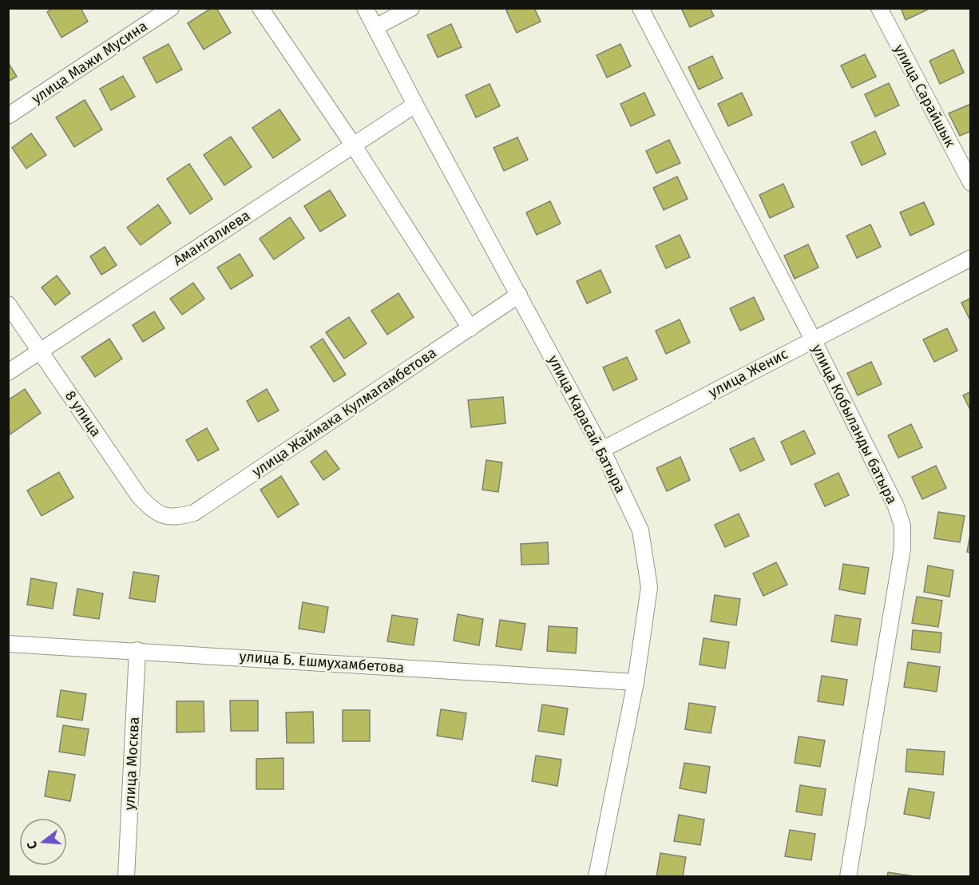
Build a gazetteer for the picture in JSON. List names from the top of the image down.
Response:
{
  "streets": {
    "street": [
      "улица Мажи Мусина",
      "улица Сарайшык",
      "Амангалиева",
      "улица Женис",
      "улица Жаймака Кулмагамбетова",
      "8 улица",
      "улица Карасай Батыра",
      "улица Кобыланды батыра",
      "улица Б. Ешмухамбетова",
      "улица Москва"
    ]
  },
  "crossings": [
    ["Амангалиева", "8 улица"],
    ["Амангалиева", "улица Карасай Батыра"],
    ["улица Женис", "улица Карасай Батыра"],
    ["улица Женис", "улица Кобыланды батыра"],
    ["улица Жаймака Кулмагамбетова", "8 улица"],
    ["улица Жаймака Кулмагамбетова", "улица Карасай Батыра"],
    ["улица Карасай Батыра", "улица Б. Ешмухамбетова"],
    ["улица Б. Ешмухамбетова", "улица Москва"]
  ],
  "north": "left"
}
